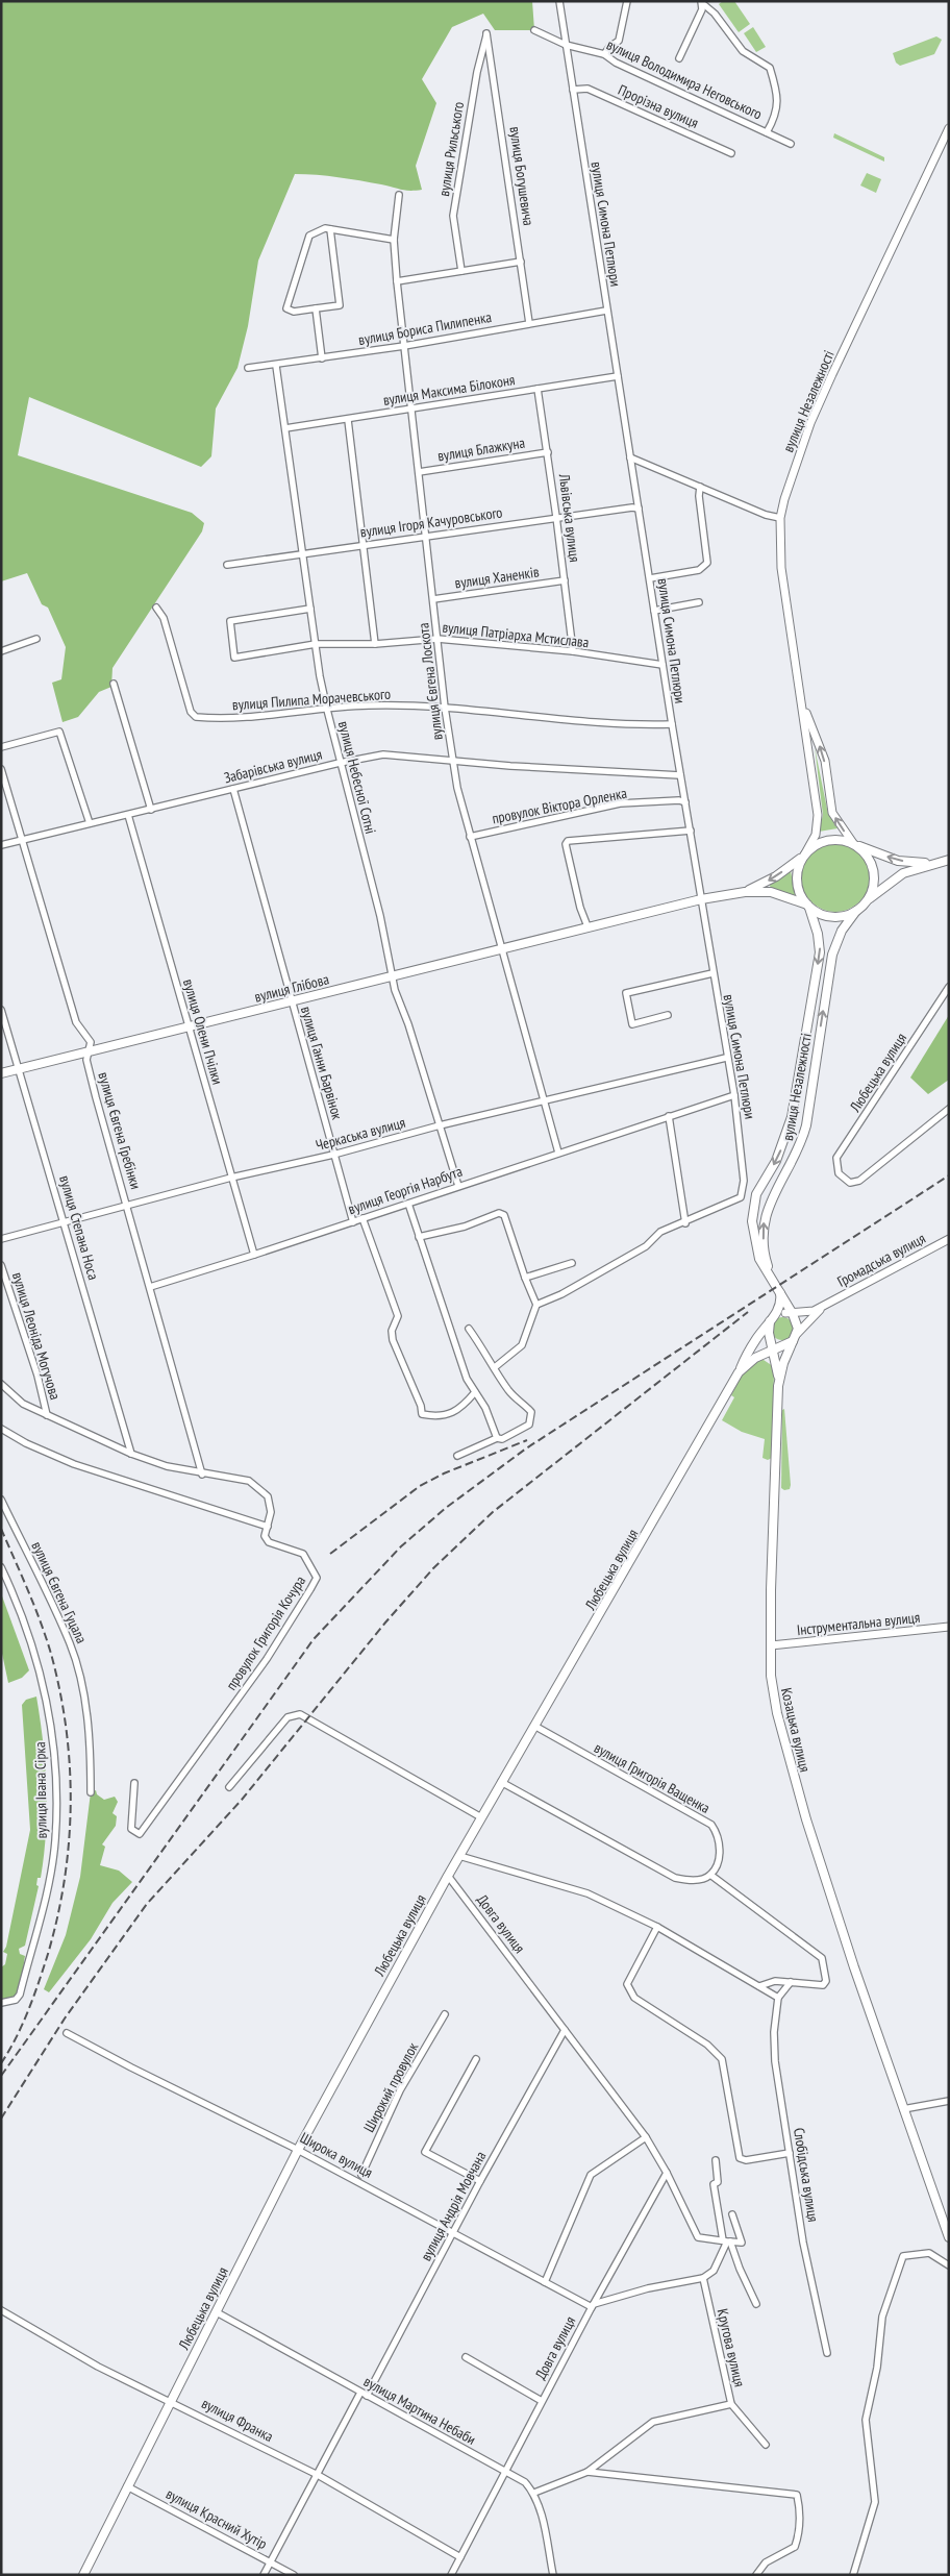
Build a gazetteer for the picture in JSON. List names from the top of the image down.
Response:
{
  "streets": {
    "main road": [
      "вулиця Незалежності",
      "вулиця Глібова",
      "Любецька вулиця",
      "Козацька вулиця"
    ],
    "street": [
      "вулиця Володимира Неговського",
      "Прорізна вулиця",
      "вулиця Рильського",
      "вулиця Богушевича",
      "вулиця Симона Петлюри",
      "вулиця Бориса Пилипенка",
      "вулиця Максима Білоконя",
      "вулиця Блажкуна",
      "Львівська вулиця",
      "вулиця Ігоря Качуровського",
      "вулиця Ханенків",
      "вулиця Патріарха Мстислава",
      "вулиця Євгена Лоскота",
      "вулиця Пилипа Морачевського",
      "Забарівська вулиця",
      "вулиця Небесної Сотні",
      "провулок Віктора Орленка",
      "вулиця Олени Пчілки",
      "вулиця Ганни Барвінок",
      "вулиця Євгена Гребінки",
      "Черкаська вулиця",
      "вулиця Георгія Нарбута",
      "вулиця Степана Носа",
      "Громадська вулиця",
      "вулиця Леоніда Могучова",
      "вулиця Євгена Гуцала",
      "Інструментальна вулиця",
      "провулок Григорія Кочура",
      "вулиця Григорія Ващенка",
      "вулиця Івана Сірка",
      "Довга вулиця",
      "Широкий провулок",
      "Широка вулиця",
      "Слобідська вулиця",
      "вулиця Андрія Мовчана",
      "Кругова вулиця",
      "вулиця Мартина Небаби",
      "вулиця Франка",
      "вулиця Красний Хутір"
    ]
  },
  "crossings": [
    ["вулиця Володимира Неговського", "вулиця Симона Петлюри"],
    ["Прорізна вулиця", "вулиця Симона Петлюри"],
    ["вулиця Рильського", "вулиця Богушевича"],
    ["вулиця Богушевича", "вулиця Бориса Пилипенка"],
    ["вулиця Симона Петлюри", "вулиця Бориса Пилипенка"],
    ["вулиця Симона Петлюри", "вулиця Максима Білоконя"],
    ["вулиця Симона Петлюри", "вулиця Ігоря Качуровського"],
    ["вулиця Симона Петлюри", "вулиця Патріарха Мстислава"],
    ["вулиця Симона Петлюри", "вулиця Пилипа Морачевського"],
    ["вулиця Симона Петлюри", "Забарівська вулиця"],
    ["вулиця Симона Петлюри", "провулок Віктора Орленка"],
    ["вулиця Симона Петлюри", "вулиця Глібова"],
    ["вулиця Симона Петлюри", "Черкаська вулиця"],
    ["вулиця Симона Петлюри", "вулиця Георгія Нарбута"],
    ["вулиця Бориса Пилипенка", "вулиця Євгена Лоскота"],
    ["вулиця Бориса Пилипенка", "вулиця Небесної Сотні"],
    ["вулиця Максима Білоконя", "Львівська вулиця"],
    ["вулиця Максима Білоконя", "вулиця Євгена Лоскота"],
    ["вулиця Максима Білоконя", "вулиця Небесної Сотні"],
    ["вулиця Незалежності", "вулиця Глібова"],
    ["вулиця Блажкуна", "Львівська вулиця"],
    ["вулиця Блажкуна", "вулиця Євгена Лоскота"],
    ["Львівська вулиця", "вулиця Ігоря Качуровського"],
    ["Львівська вулиця", "вулиця Ханенків"],
    ["Львівська вулиця", "вулиця Патріарха Мстислава"],
    ["вулиця Ігоря Качуровського", "вулиця Євгена Лоскота"],
    ["вулиця Ігоря Качуровського", "вулиця Небесної Сотні"],
    ["вулиця Ханенків", "вулиця Євгена Лоскота"],
    ["вулиця Патріарха Мстислава", "вулиця Євгена Лоскота"],
    ["вулиця Патріарха Мстислава", "вулиця Небесної Сотні"],
    ["вулиця Євгена Лоскота", "вулиця Пилипа Морачевського"],
    ["вулиця Євгена Лоскота", "Забарівська вулиця"],
    ["вулиця Євгена Лоскота", "провулок Віктора Орленка"],
    ["вулиця Євгена Лоскота", "вулиця Глібова"],
    ["вулиця Євгена Лоскота", "Черкаська вулиця"],
    ["вулиця Євгена Лоскота", "вулиця Георгія Нарбута"],
    ["вулиця Пилипа Морачевського", "вулиця Небесної Сотні"],
    ["Забарівська вулиця", "вулиця Небесної Сотні"],
    ["Забарівська вулиця", "вулиця Олени Пчілки"],
    ["Забарівська вулиця", "вулиця Ганни Барвінок"],
    ["Забарівська вулиця", "вулиця Євгена Гребінки"],
    ["вулиця Небесної Сотні", "вулиця Глібова"],
    ["вулиця Небесної Сотні", "Черкаська вулиця"],
    ["вулиця Небесної Сотні", "вулиця Георгія Нарбута"],
    ["вулиця Глібова", "вулиця Олени Пчілки"],
    ["вулиця Глібова", "вулиця Ганни Барвінок"],
    ["вулиця Глібова", "вулиця Євгена Гребінки"],
    ["вулиця Глібова", "вулиця Степана Носа"],
    ["вулиця Олени Пчілки", "Черкаська вулиця"],
    ["вулиця Олени Пчілки", "вулиця Георгія Нарбута"],
    ["вулиця Ганни Барвінок", "Черкаська вулиця"],
    ["вулиця Ганни Барвінок", "вулиця Георгія Нарбута"],
    ["Любецька вулиця", "Козацька вулиця"],
    ["Любецька вулиця", "вулиця Григорія Ващенка"],
    ["Любецька вулиця", "Довга вулиця"],
    ["Любецька вулиця", "Широка вулиця"],
    ["Любецька вулиця", "вулиця Мартина Небаби"],
    ["Любецька вулиця", "вулиця Франка"],
    ["Любецька вулиця", "вулиця Красний Хутір"],
    ["вулиця Євгена Гребінки", "Черкаська вулиця"],
    ["вулиця Євгена Гребінки", "вулиця Георгія Нарбута"],
    ["вулиця Євгена Гребінки", "провулок Григорія Кочура"],
    ["Черкаська вулиця", "вулиця Степана Носа"],
    ["вулиця Степана Носа", "провулок Григорія Кочура"],
    ["вулиця Леоніда Могучова", "провулок Григорія Кочура"],
    ["Інструментальна вулиця", "Козацька вулиця"],
    ["Довга вулиця", "Широка вулиця"],
    ["Довга вулиця", "вулиця Андрія Мовчана"],
    ["Довга вулиця", "вулиця Мартина Небаби"],
    ["Довга вулиця", "вулиця Франка"],
    ["Широка вулиця", "вулиця Андрія Мовчана"],
    ["вулиця Андрія Мовчана", "вулиця Мартина Небаби"],
    ["вулиця Андрія Мовчана", "вулиця Франка"],
    ["вулиця Андрія Мовчана", "вулиця Красний Хутір"],
    ["Кругова вулиця", "вулиця Мартина Небаби"]
  ]
}
